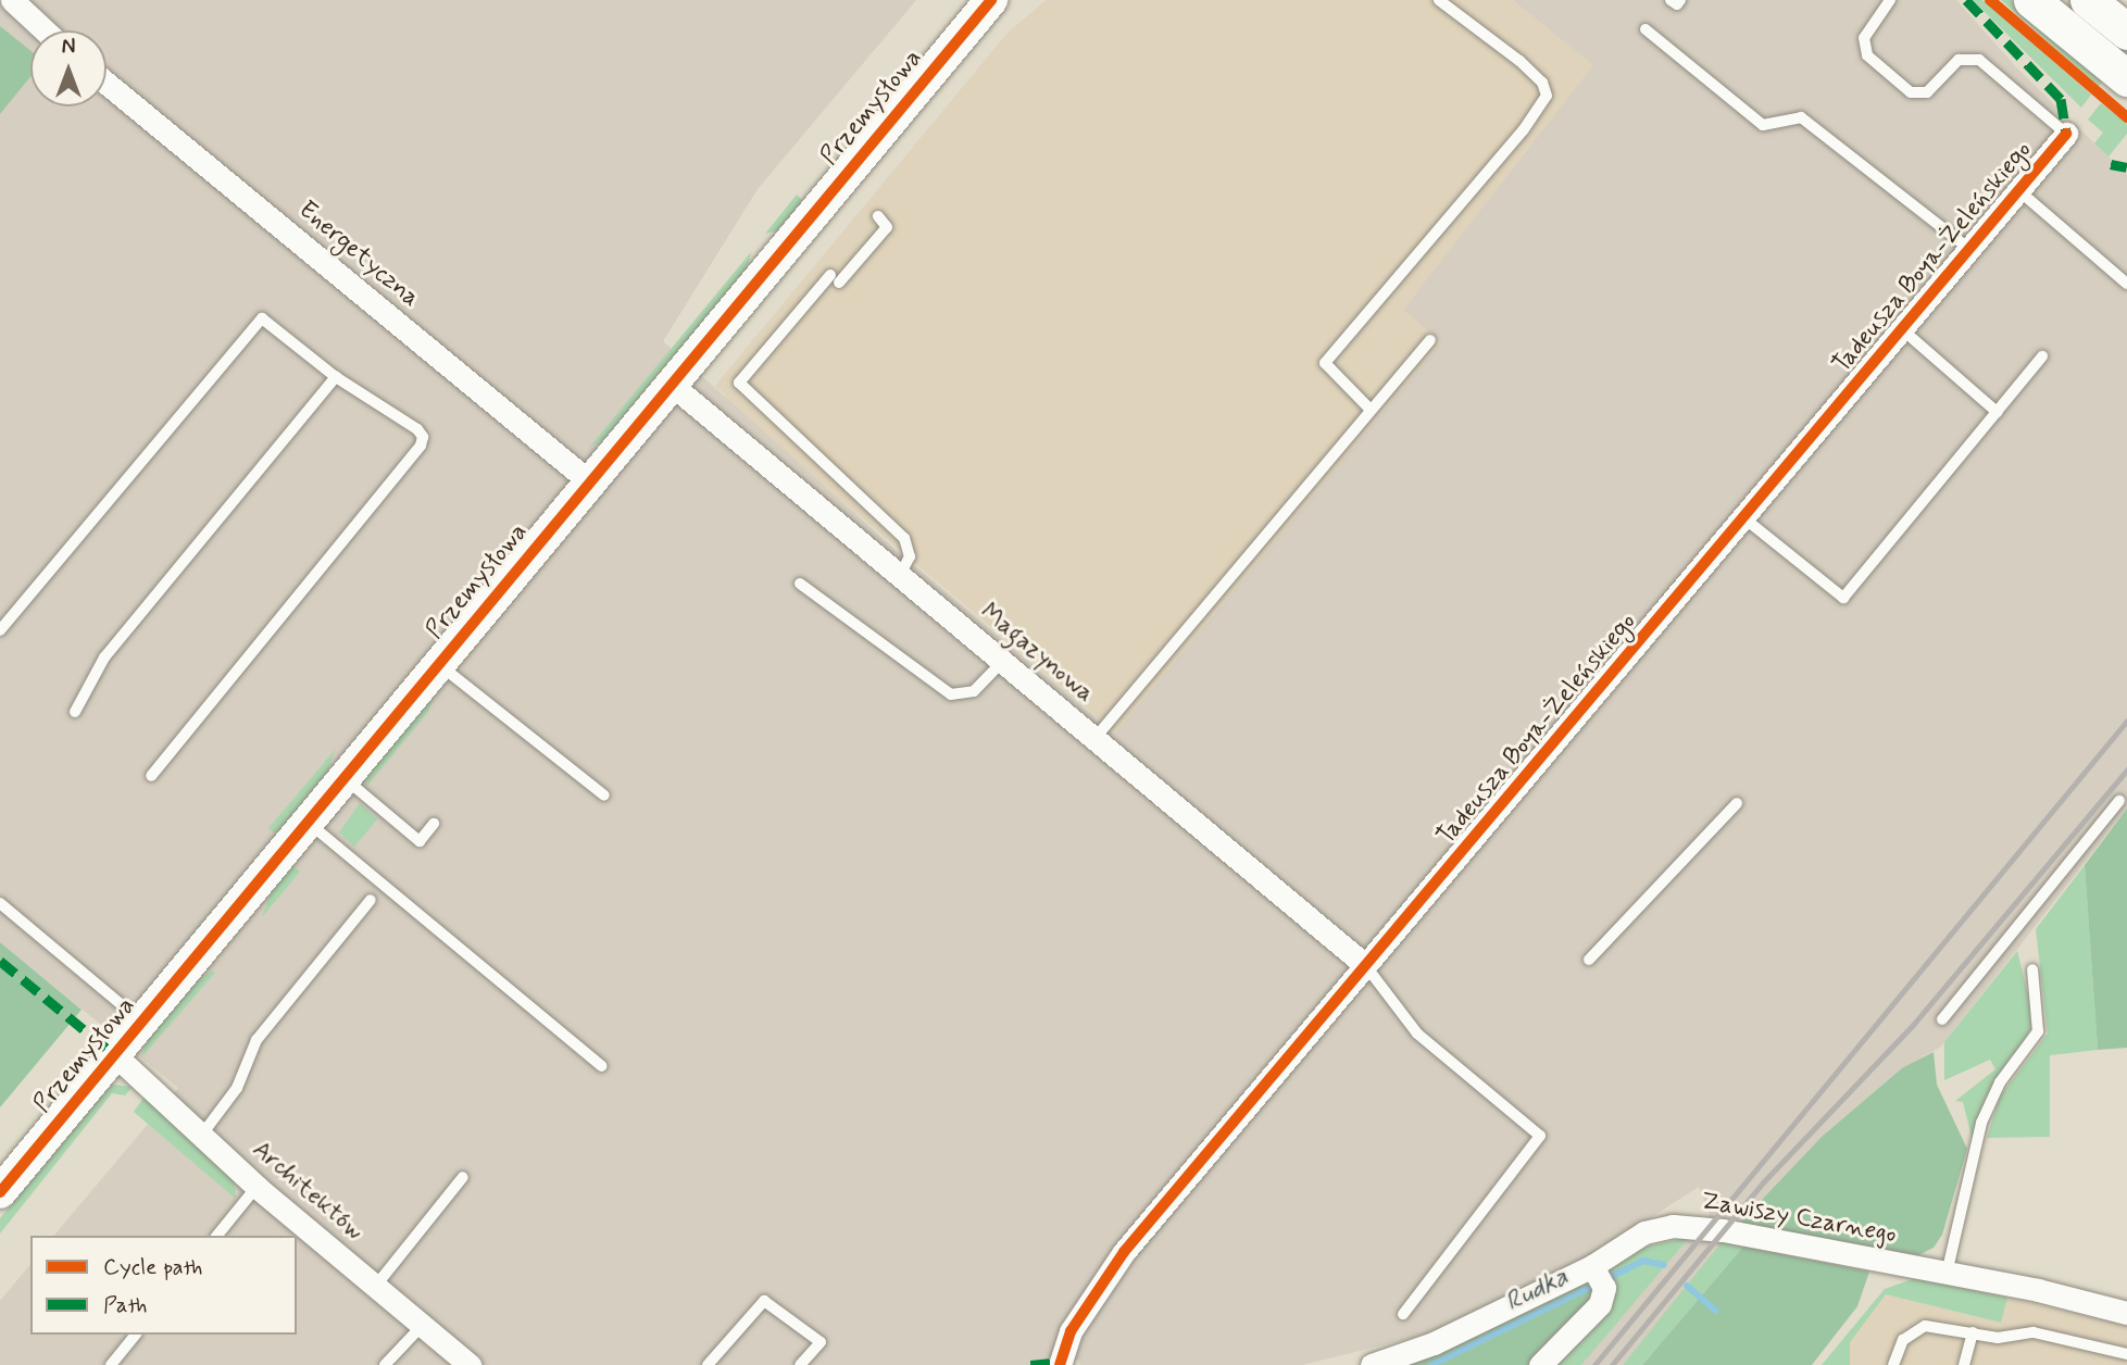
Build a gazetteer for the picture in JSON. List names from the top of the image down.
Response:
{
  "streets": {
    "street": [
      "Przemysłowa",
      "Energetyczna",
      "Tadeusza Boya-Żeleńskiego",
      "Magazynowa",
      "Architektów",
      "Zawiszy Czarnego"
    ]
  },
  "crossings": [
    ["Przemysłowa", "Energetyczna"],
    ["Przemysłowa", "Magazynowa"],
    ["Przemysłowa", "Architektów"],
    ["Tadeusza Boya-Żeleńskiego", "Magazynowa"]
  ],
  "water": ["Rudka"],
  "legend": ["Cycle path", "Path"],
  "north": "top"
}
